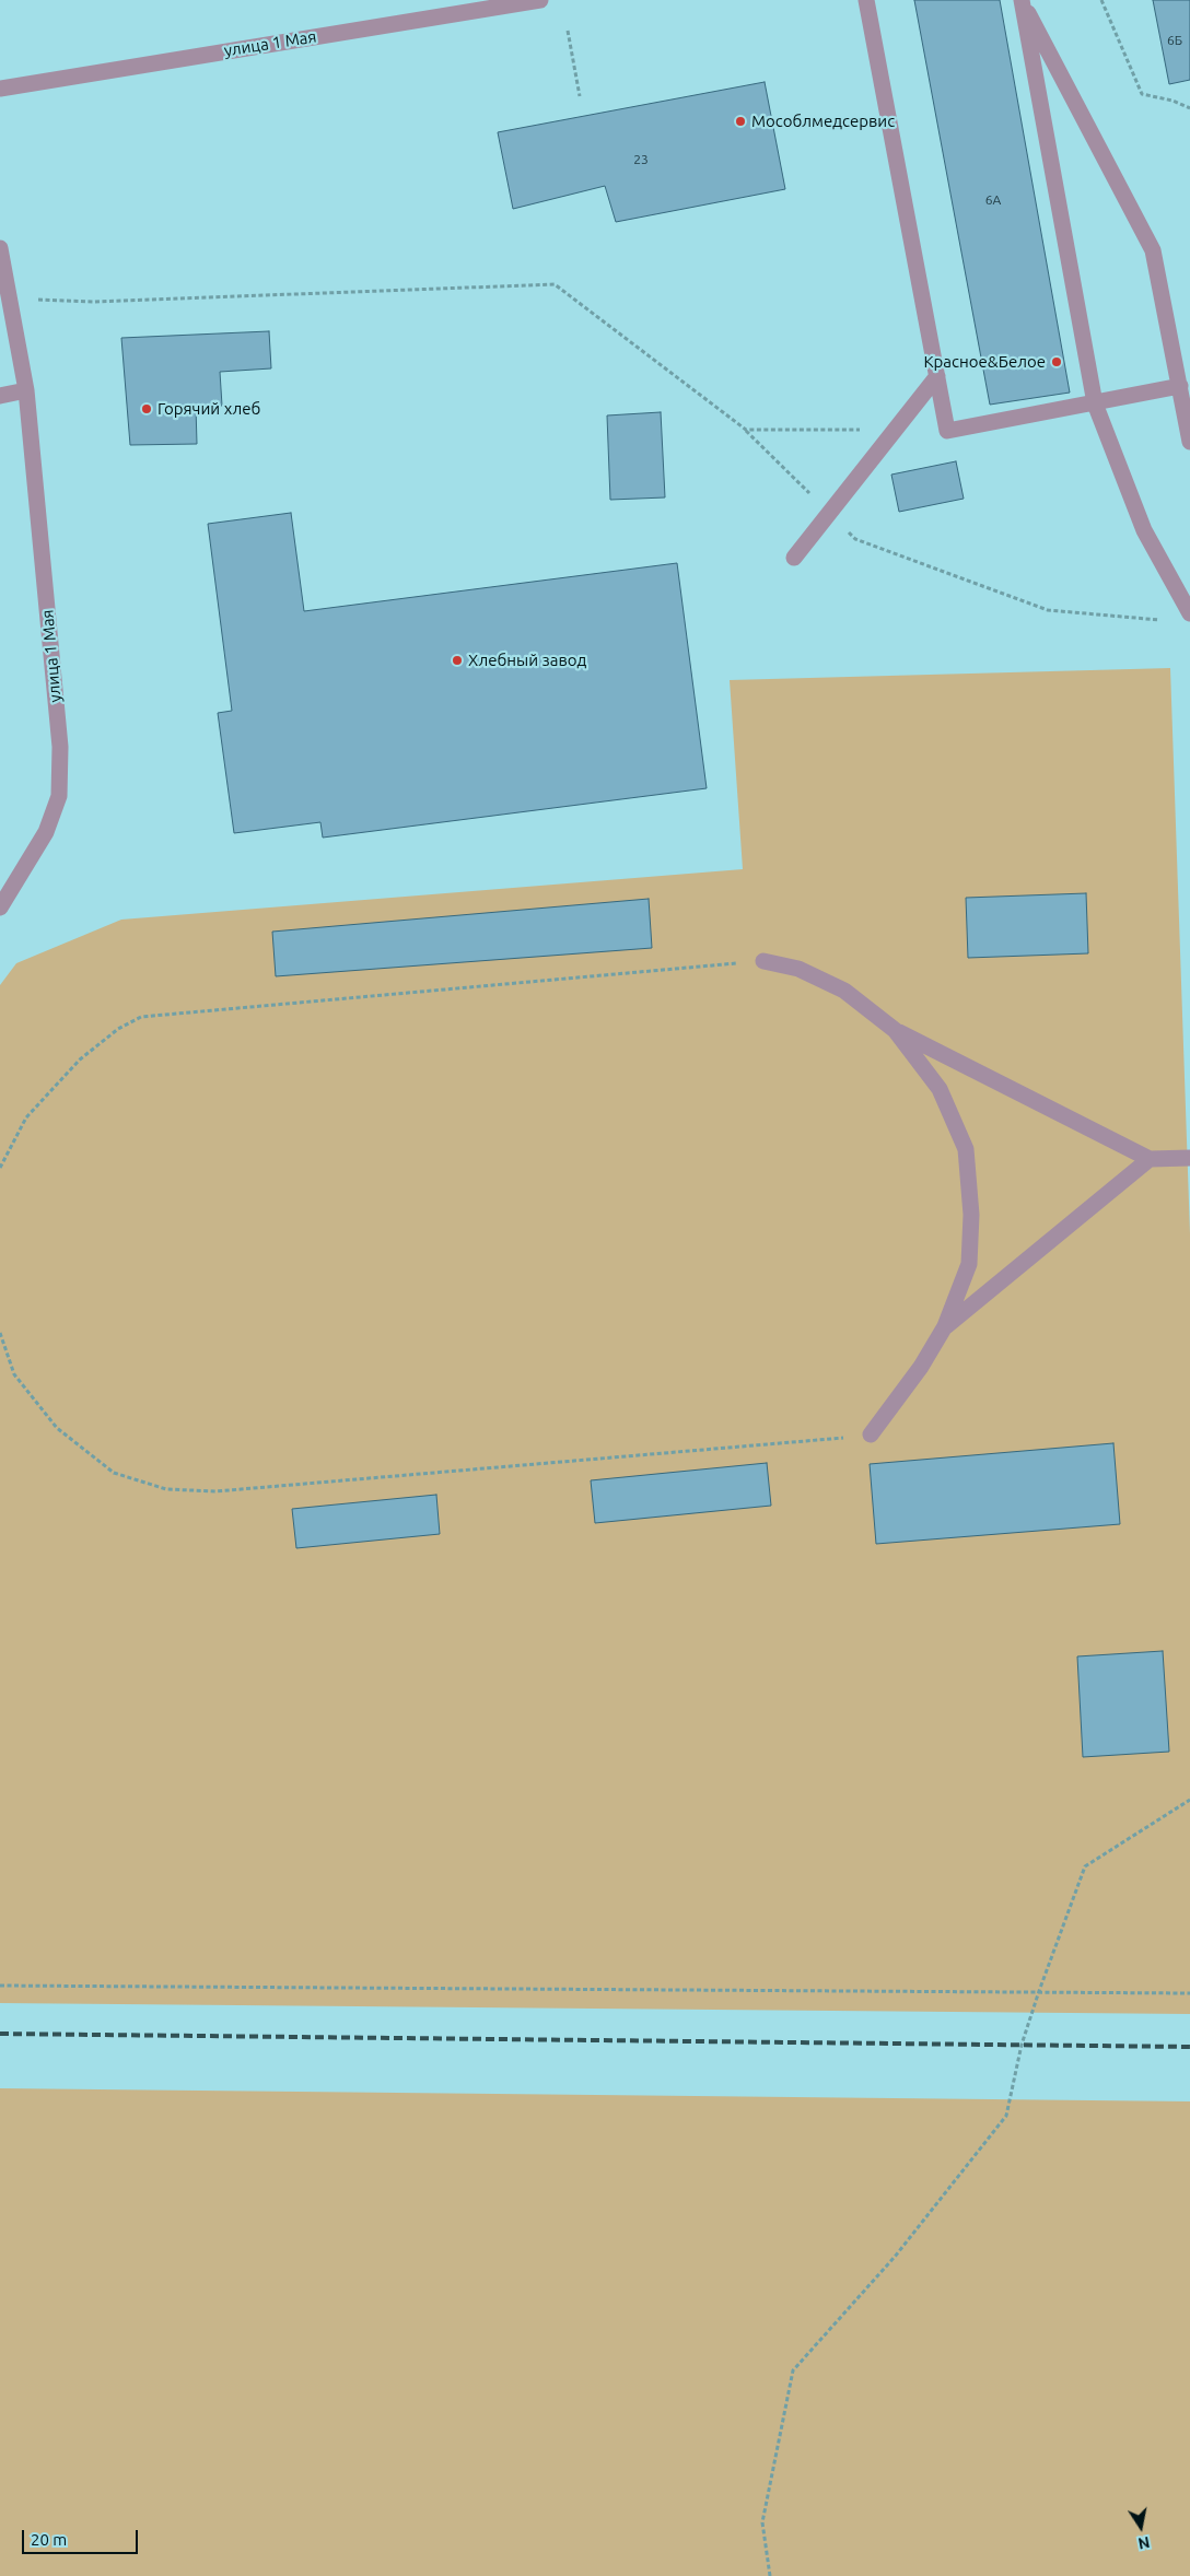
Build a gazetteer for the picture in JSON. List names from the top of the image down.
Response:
{
  "streets": {
    "street": ["улица 1 Мая"]
  },
  "places": [
    "Мособлмедсервис",
    "Красное&Белое",
    "Горячий хлеб",
    "Хлебный завод"
  ],
  "house_numbers": ["6Б", "23", "6А"],
  "scale_bar": "20 m",
  "north": "bottom"
}
